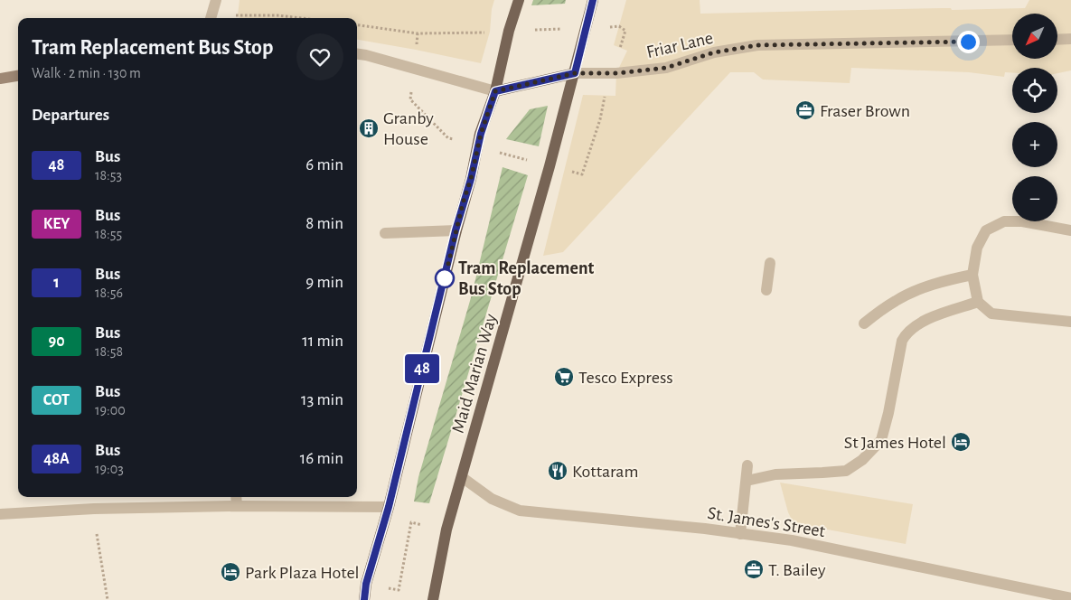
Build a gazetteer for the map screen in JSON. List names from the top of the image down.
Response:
{
  "streets": {
    "main road": ["Friar Lane", "Maid Marian Way"],
    "street": ["St. James's Street"]
  },
  "crossings": [
    ["Friar Lane", "Maid Marian Way"],
    ["Maid Marian Way", "St. James's Street"]
  ],
  "places": {
    "office": ["Fraser Brown", "T. Bailey"],
    "building": ["Granby House"],
    "other": ["Tram Replacement Bus Stop"],
    "supermarket": ["Tesco Express"],
    "hotel": ["St James Hotel", "Park Plaza Hotel"],
    "restaurant": ["Kottaram"]
  },
  "lines": ["bus line 48"],
  "north": "bottom left",
  "page": {
    "on_map": "48",
    "map_buttons": ["+", "−"],
    "heading": [
      ["Tram Replacement Bus Stop", "Walk · 2 min · 130 m"],
      "Departures"
    ],
    "list": [
      {
        "mark": "48",
        "name": "Bus",
        "note": "18:53",
        "value": "6 min"
      },
      {
        "mark": "KEY",
        "name": "Bus",
        "note": "18:55",
        "value": "8 min"
      },
      {
        "mark": "1",
        "name": "Bus",
        "note": "18:56",
        "value": "9 min"
      },
      {
        "mark": "90",
        "name": "Bus",
        "note": "18:58",
        "value": "11 min"
      },
      {
        "mark": "COT",
        "name": "Bus",
        "note": "19:00",
        "value": "13 min"
      },
      {
        "mark": "48A",
        "name": "Bus",
        "note": "19:03",
        "value": "16 min"
      }
    ]
  }
}
